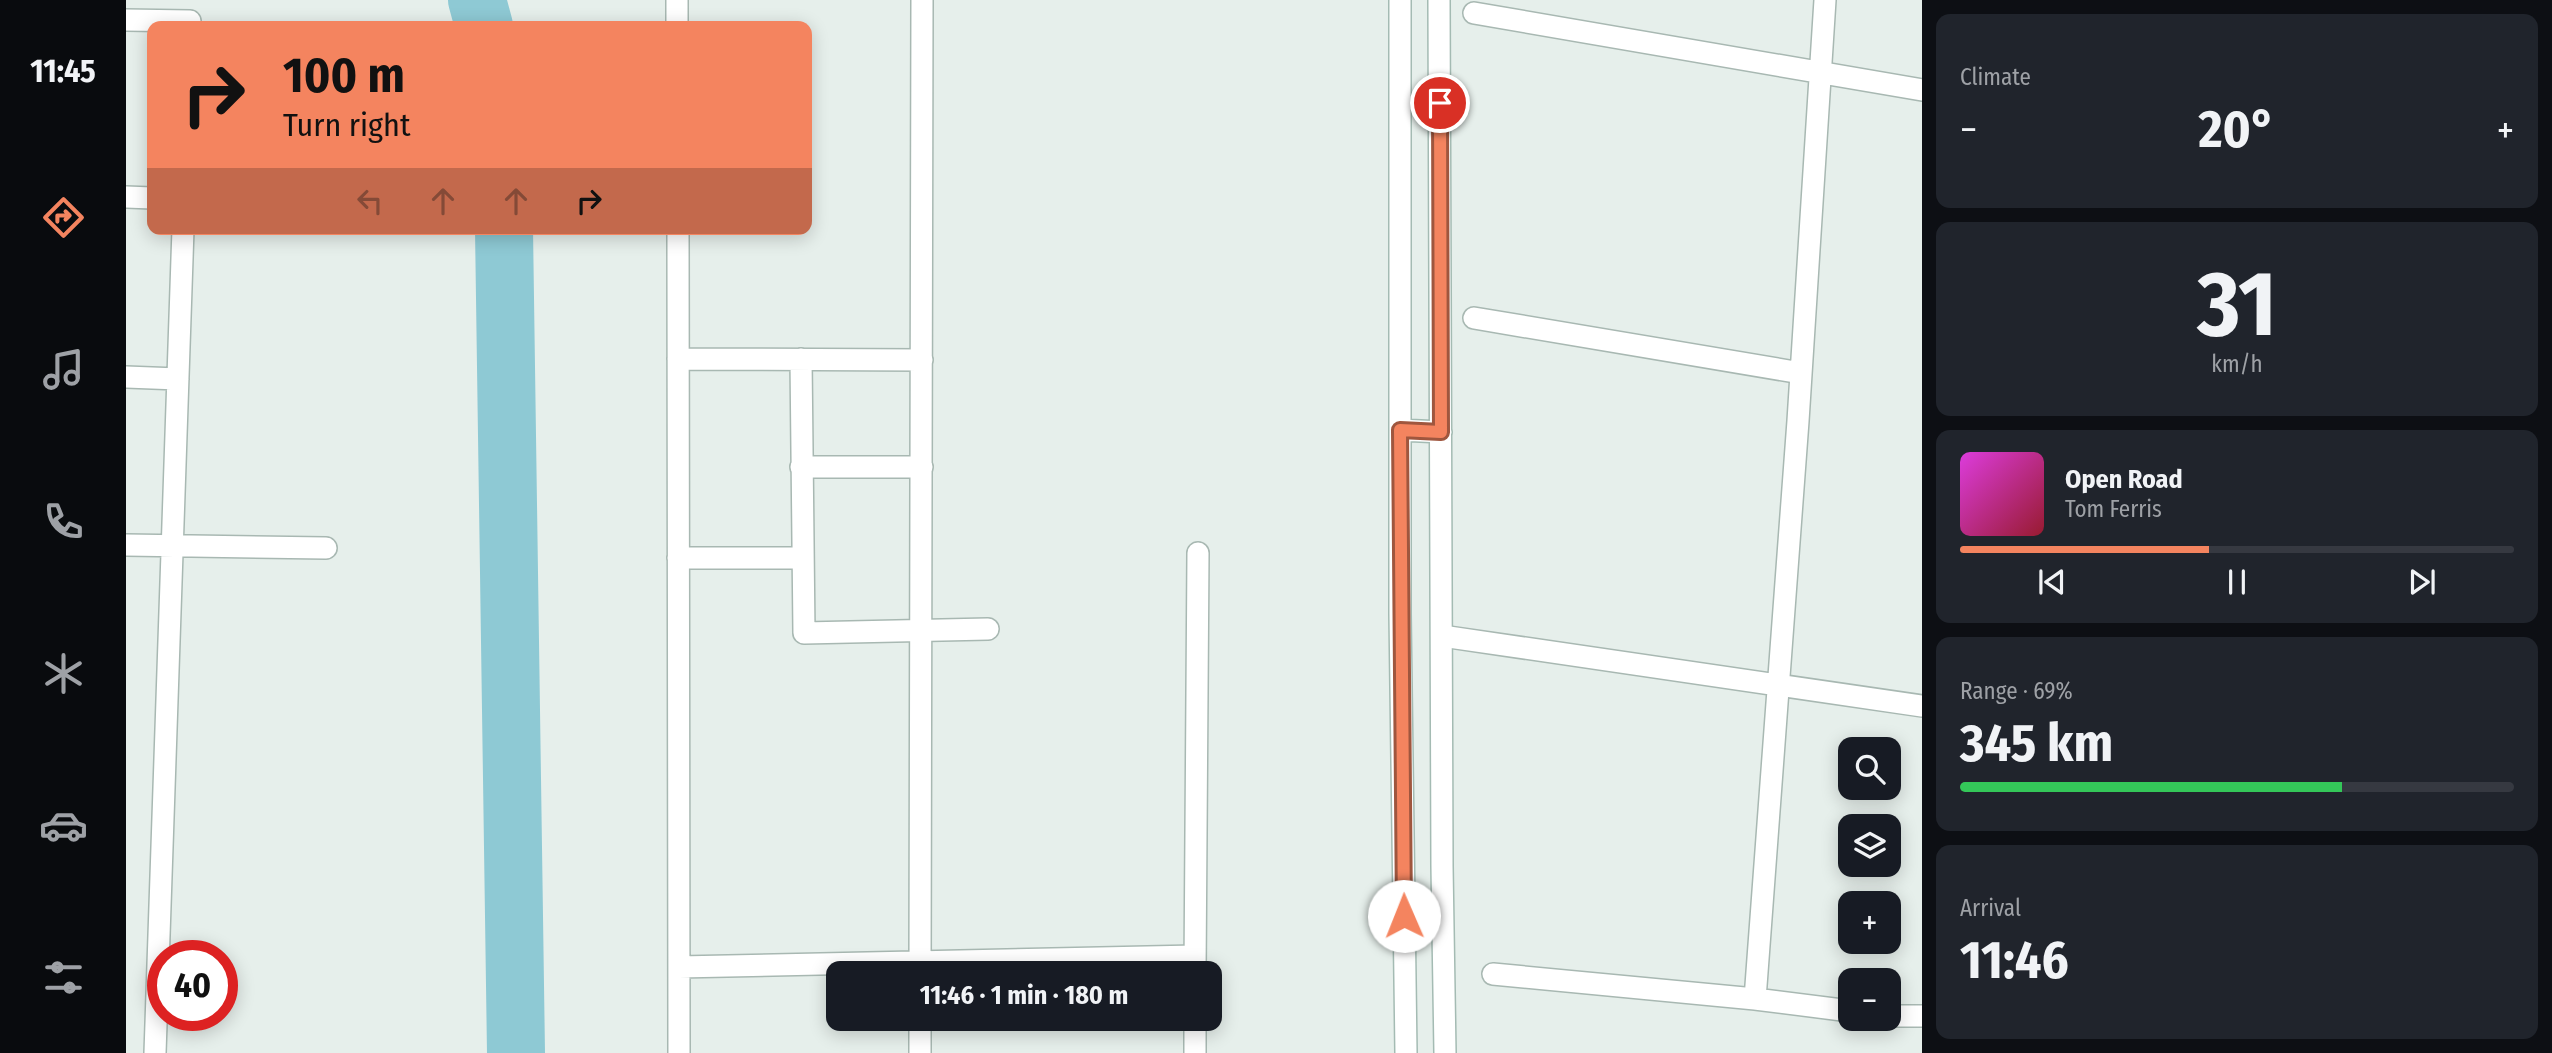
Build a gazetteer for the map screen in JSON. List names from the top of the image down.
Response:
{
  "page": {
    "tabs": "11:45",
    "tile": [
      "Climate",
      ["31", "km/h"],
      ["Range · 69%", "345 km"],
      ["Arrival", "11:46"]
    ],
    "turn": ["100 m", "Turn right"],
    "heat": ["−", "20°", "+"],
    "song": ["Open Road", "Tom Ferris"],
    "map_buttons": ["+", "−"],
    "limit": "40",
    "trip": "11:46 · 1 min · 180 m"
  }
}
